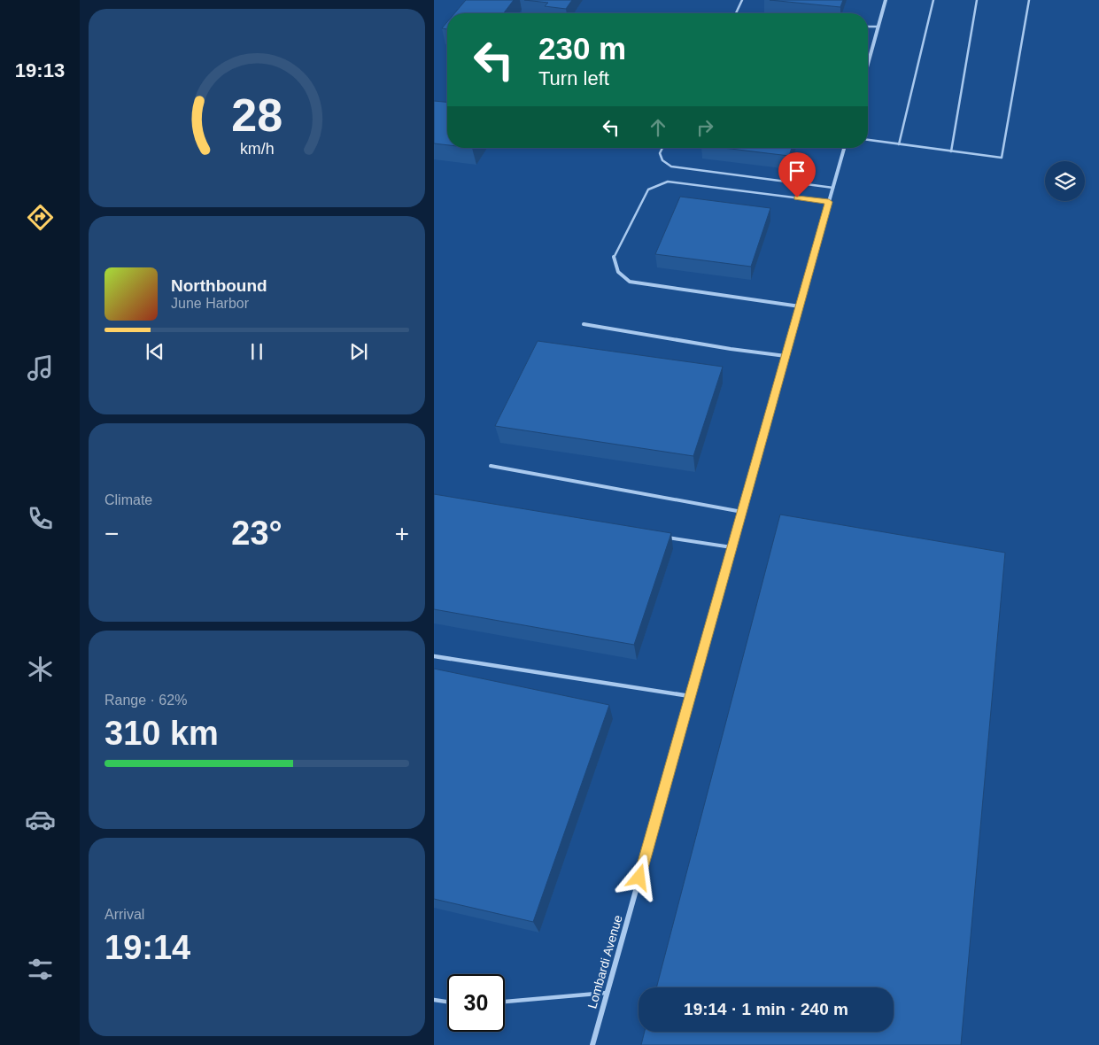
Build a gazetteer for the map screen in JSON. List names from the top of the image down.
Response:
{
  "streets": {
    "street": ["Lombardi Avenue"]
  },
  "page": {
    "tabs": "19:13",
    "turn": ["230 m", "Turn left"],
    "song": ["Northbound", "June Harbor"],
    "tile": [
      "Climate",
      ["Range · 62%", "310 km"],
      ["Arrival", "19:14"]
    ],
    "heat": ["−", "23°", "+"],
    "limit": "30",
    "trip": "19:14 · 1 min · 240 m",
    "gauge": ["28", "km/h"]
  }
}
